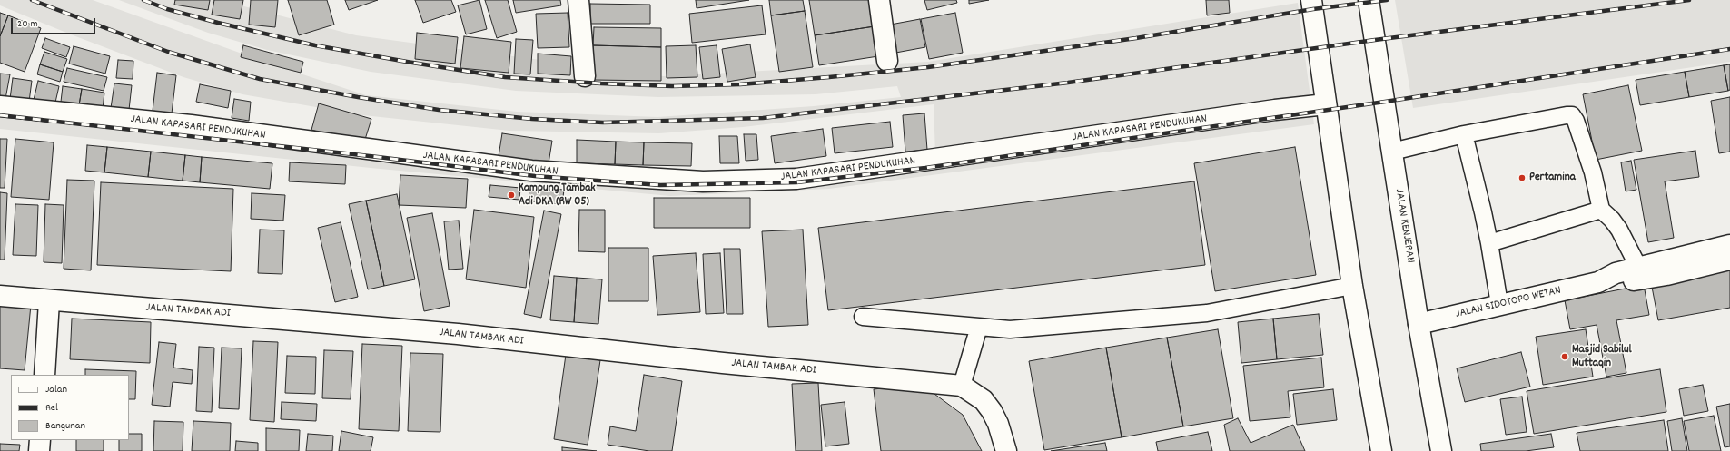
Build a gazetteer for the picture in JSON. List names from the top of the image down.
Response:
{
  "streets": {
    "main road": [
      "JALAN KAPASARI PENDUKUHAN",
      "JALAN KENJERAN",
      "JALAN SIDOTOPO WETAN",
      "JALAN TAMBAK ADI"
    ]
  },
  "crossings": [
    ["JALAN KENJERAN", "JALAN SIDOTOPO WETAN"]
  ],
  "places": ["Pertamina", "Kampung Tambak Adi DKA (RW 05)", "Masjid Sabilul Muttaqin"],
  "legend": ["Jalan", "Rel", "Bangunan"],
  "scale_bar": "20 m"
}
